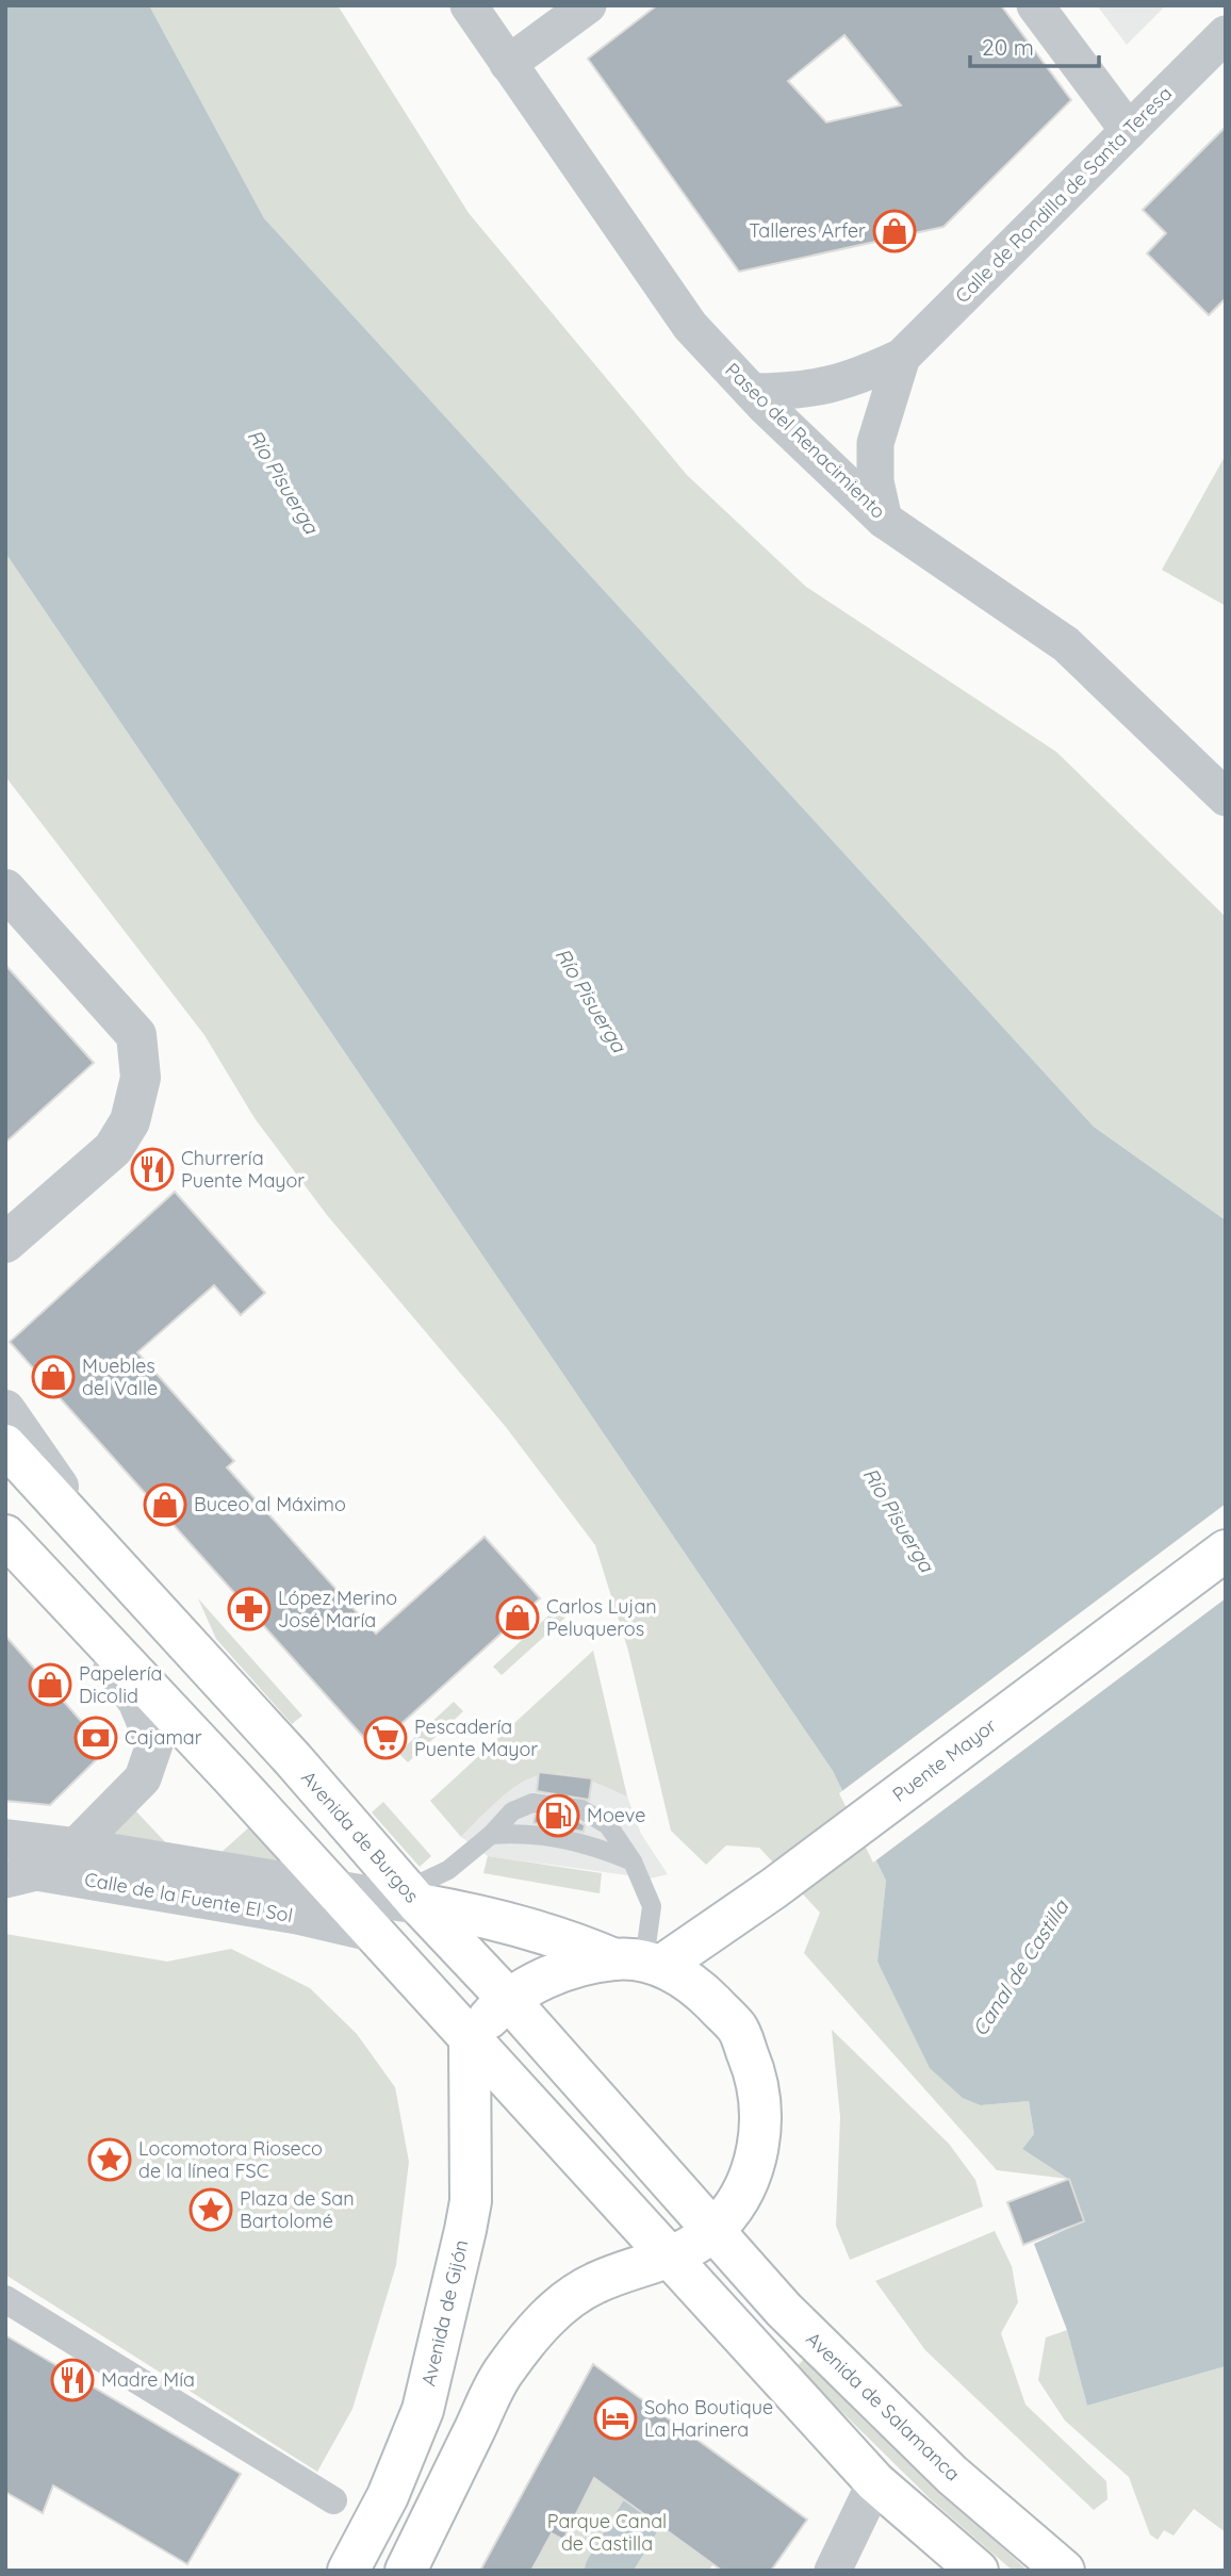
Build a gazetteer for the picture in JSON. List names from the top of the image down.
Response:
{
  "streets": {
    "main road": [
      "Puente Mayor",
      "Avenida de Burgos",
      "Avenida de Gijón",
      "Avenida de Salamanca"
    ],
    "street": ["Calle de Rondilla de Santa Teresa", "Paseo del Renacimiento", "Calle de la Fuente El Sol"]
  },
  "crossings": [
    ["Calle de Rondilla de Santa Teresa", "Paseo del Renacimiento"],
    ["Puente Mayor", "Avenida de Burgos"],
    ["Avenida de Burgos", "Calle de la Fuente El Sol"],
    ["Avenida de Burgos", "Avenida de Salamanca"]
  ],
  "water": ["Río Pisuerga", "Canal de Castilla"],
  "parks": ["Parque Canal de Castilla"],
  "places": {
    "shop": [
      "Talleres Arfer",
      "Muebles del Valle",
      "Buceo al Máximo",
      "Carlos Lujan Peluqueros",
      "Papelería Dicolid"
    ],
    "restaurant": ["Churrería Puente Mayor", "Madre Mía"],
    "pharmacy": ["López Merino José María"],
    "bank": ["Cajamar"],
    "supermarket": ["Pescadería Puente Mayor"],
    "fuel station": ["Moeve"],
    "place": ["Locomotora Rioseco de la línea FSC", "Plaza de San Bartolomé"],
    "hotel": ["Soho Boutique La Harinera"]
  },
  "scale_bar": "20 m"
}
